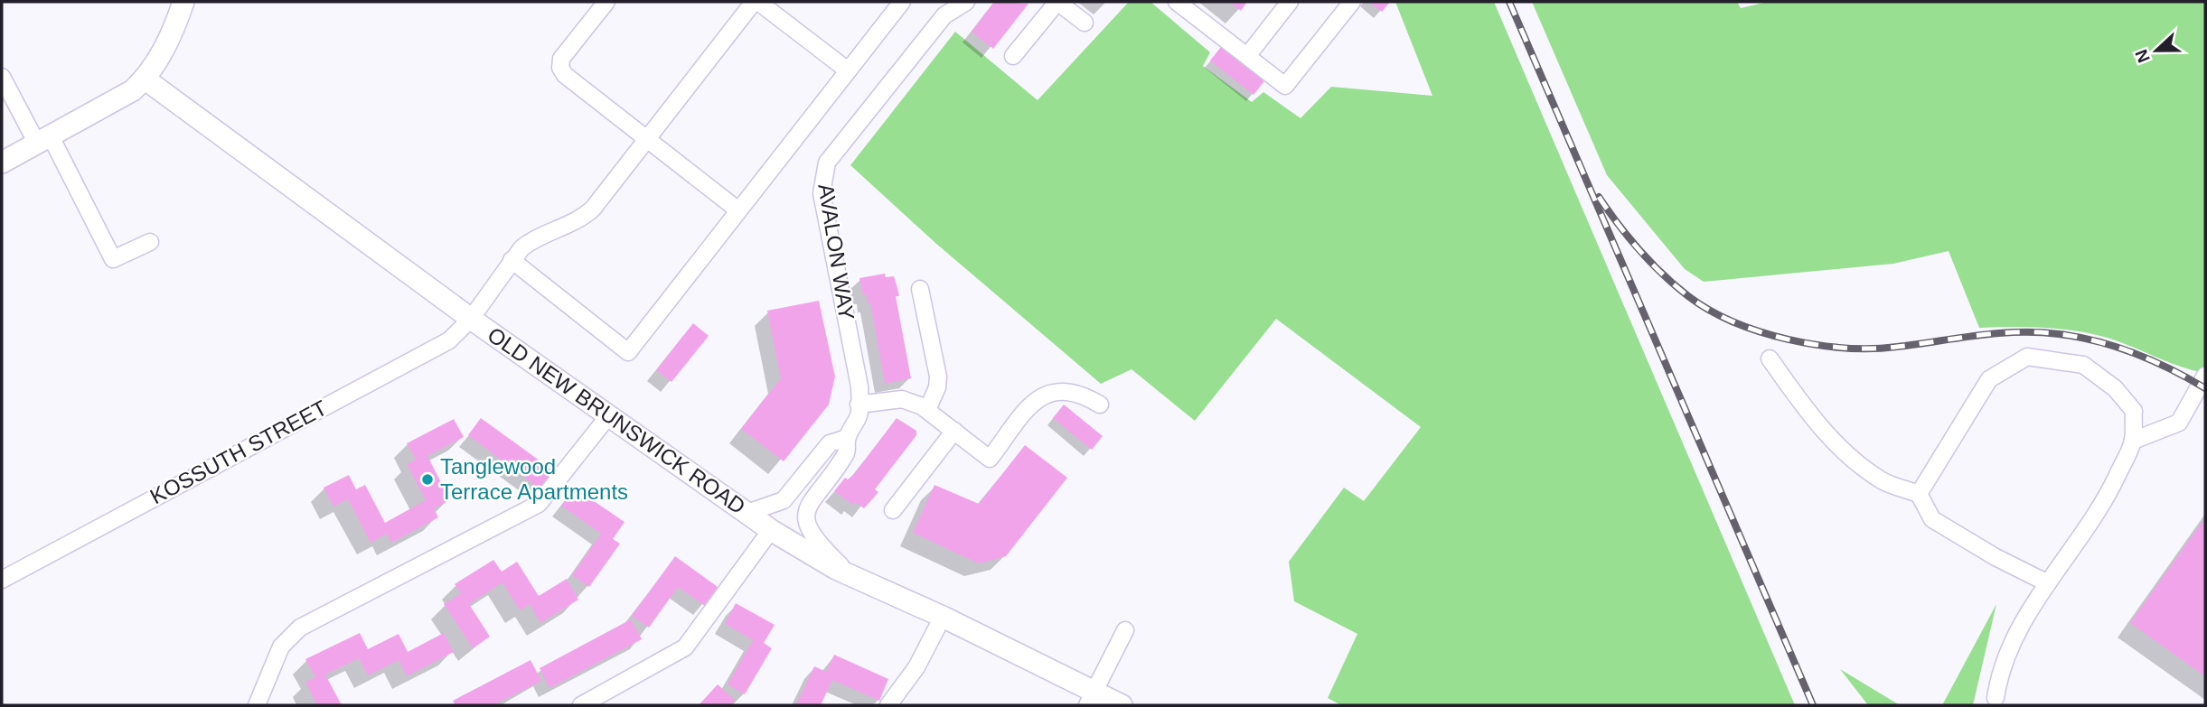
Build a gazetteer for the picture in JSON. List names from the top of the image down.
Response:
{
  "streets": {
    "main road": ["OLD NEW BRUNSWICK ROAD"],
    "street": ["AVALON WAY", "KOSSUTH STREET"]
  },
  "crossings": [
    ["AVALON WAY", "OLD NEW BRUNSWICK ROAD"],
    ["OLD NEW BRUNSWICK ROAD", "KOSSUTH STREET"]
  ],
  "places": ["Tanglewood Terrace Apartments"],
  "north": "left"
}
